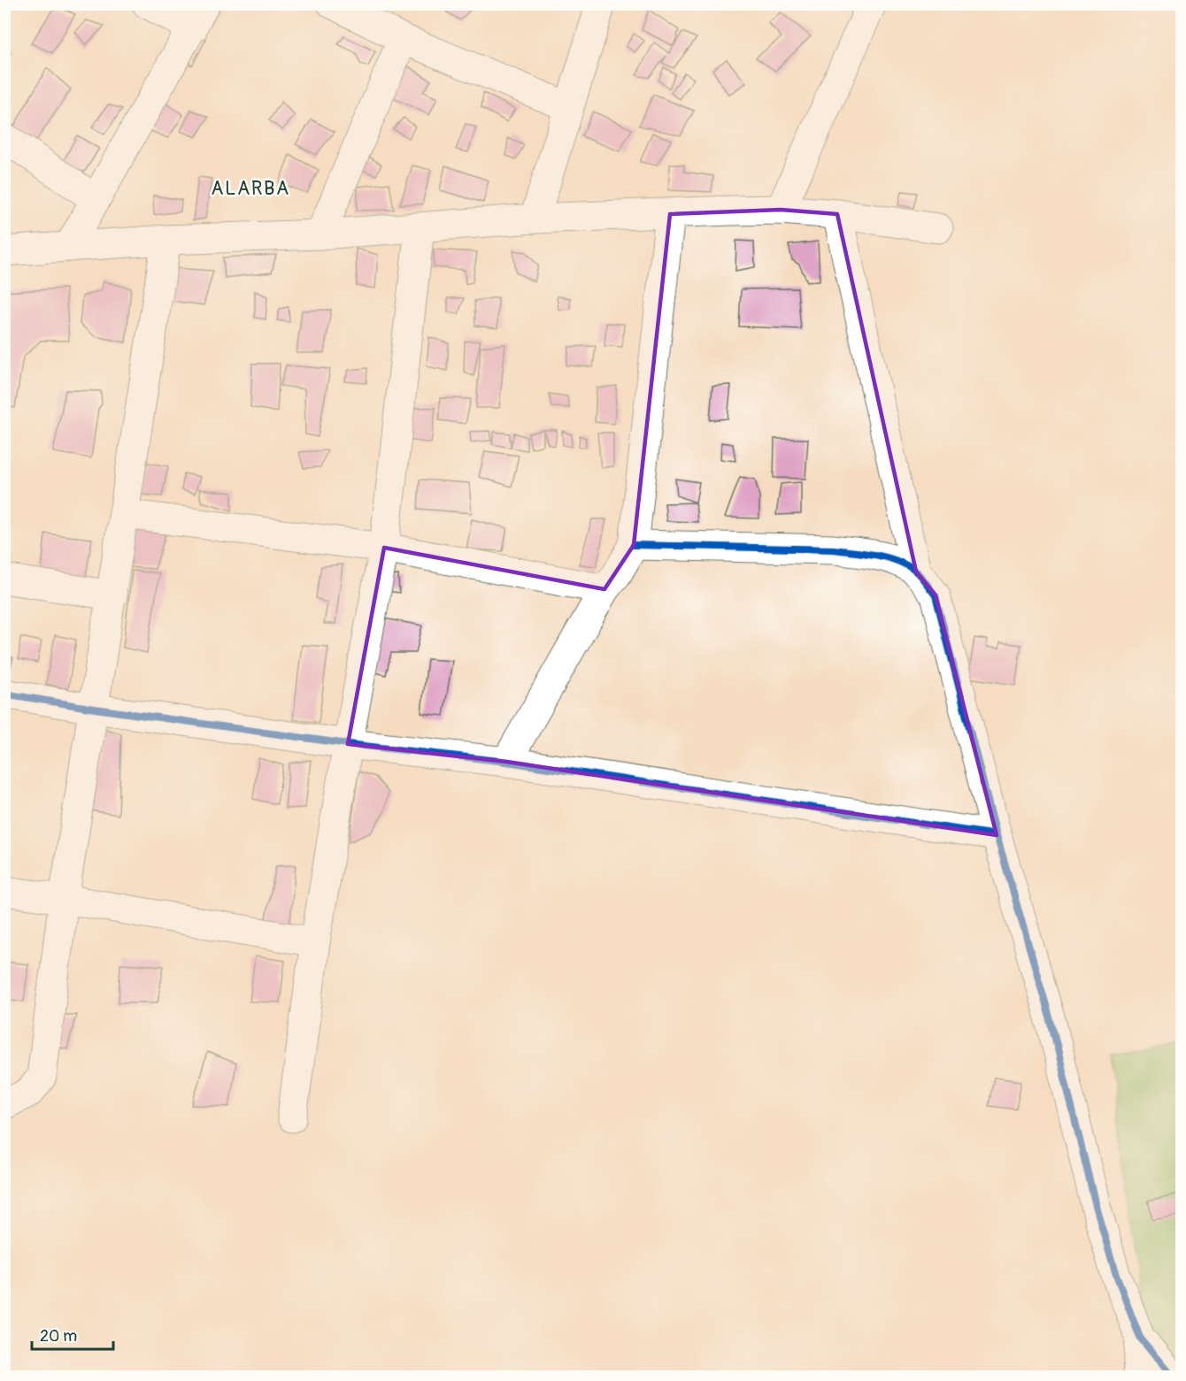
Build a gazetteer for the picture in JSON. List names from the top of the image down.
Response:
{
  "districts": ["ALARBA"],
  "scale_bar": "20 m"
}
